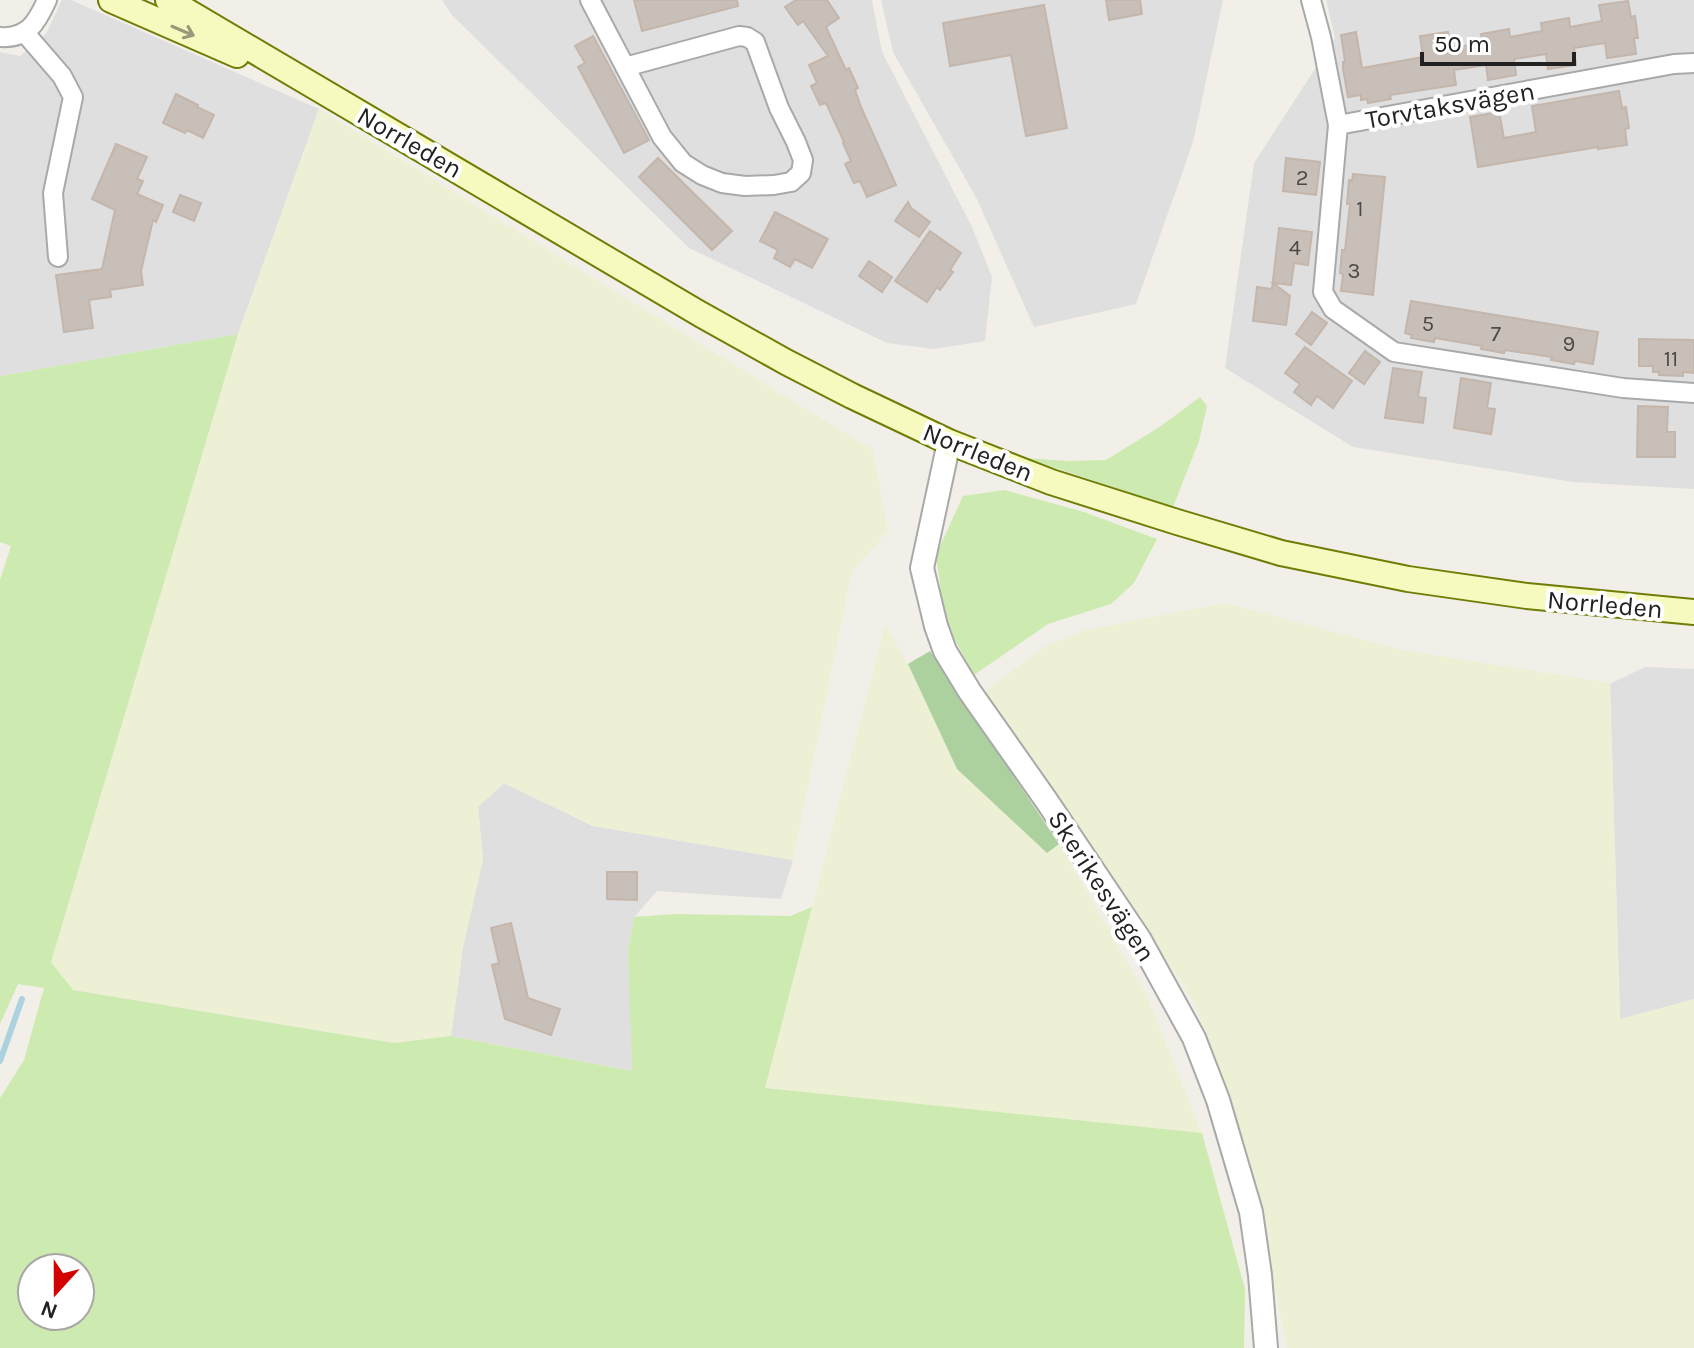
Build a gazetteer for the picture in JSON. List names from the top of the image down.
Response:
{
  "streets": {
    "main road": ["Norrleden"],
    "street": ["Torvtaksvägen", "Skerikesvägen"]
  },
  "crossings": [
    ["Norrleden", "Skerikesvägen"]
  ],
  "house_numbers": [
    "2",
    "1",
    "4",
    "3",
    "5",
    "7",
    "9",
    "11"
  ],
  "scale_bar": "50 m",
  "north": "bottom"
}
